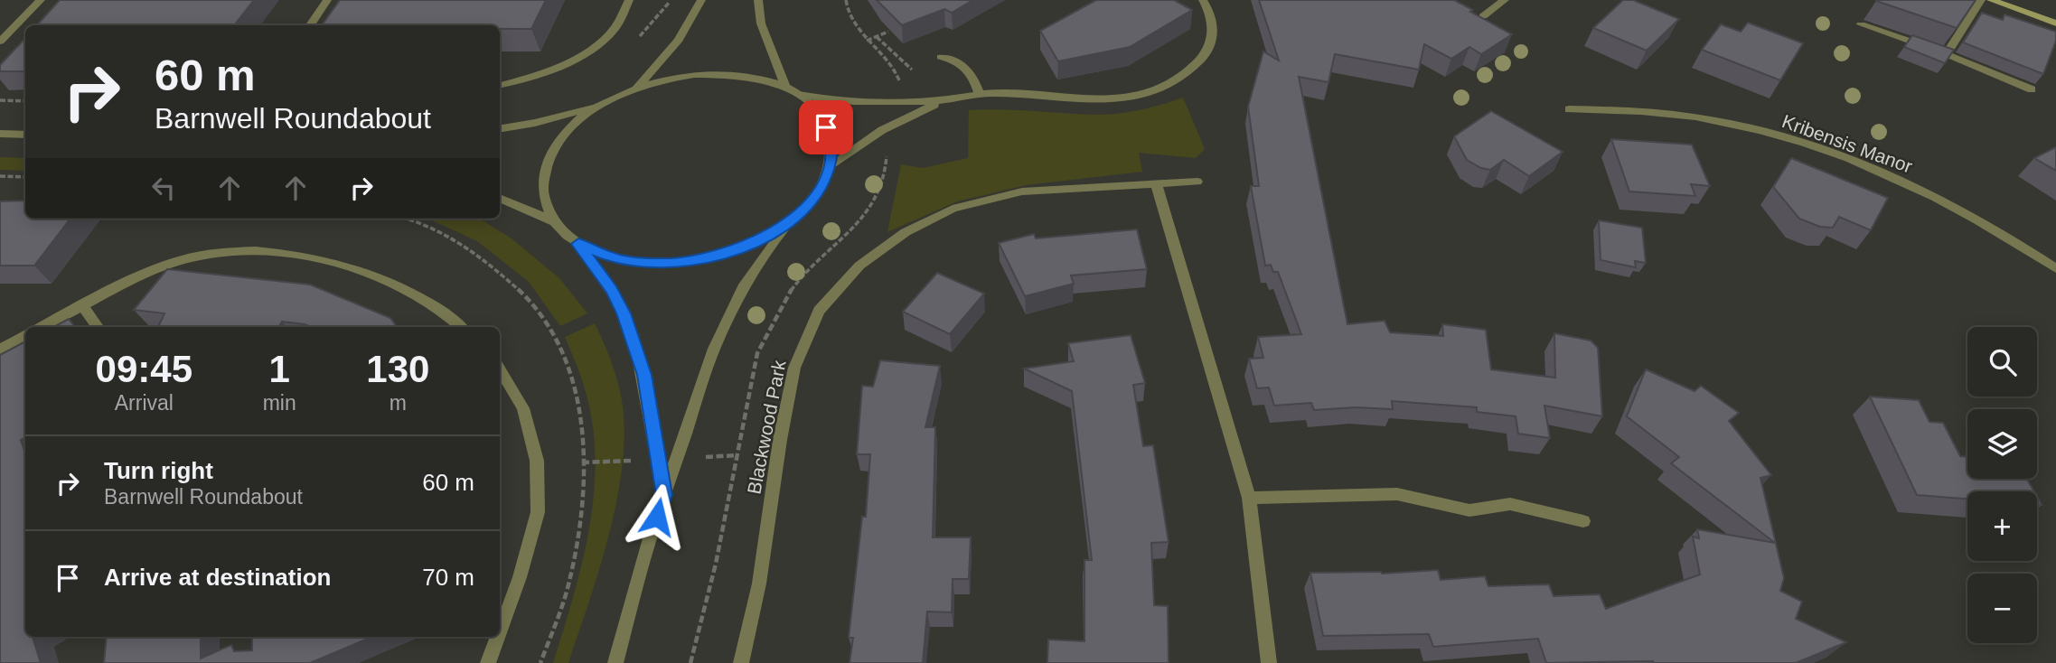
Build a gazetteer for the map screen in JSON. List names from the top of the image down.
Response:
{
  "streets": {
    "street": ["Kribensis Manor", "Blackwood Park"]
  },
  "page": {
    "turn": ["60 m", "Barnwell Roundabout"],
    "map_buttons": ["+", "−"],
    "eta": [
      "09:45",
      "Arrival",
      "1",
      "min",
      "130",
      "m"
    ],
    "list": [
      {
        "name": "Turn right",
        "note": "Barnwell Roundabout",
        "value": "60 m"
      },
      {
        "name": "Arrive at destination",
        "value": "70 m"
      }
    ]
  }
}
